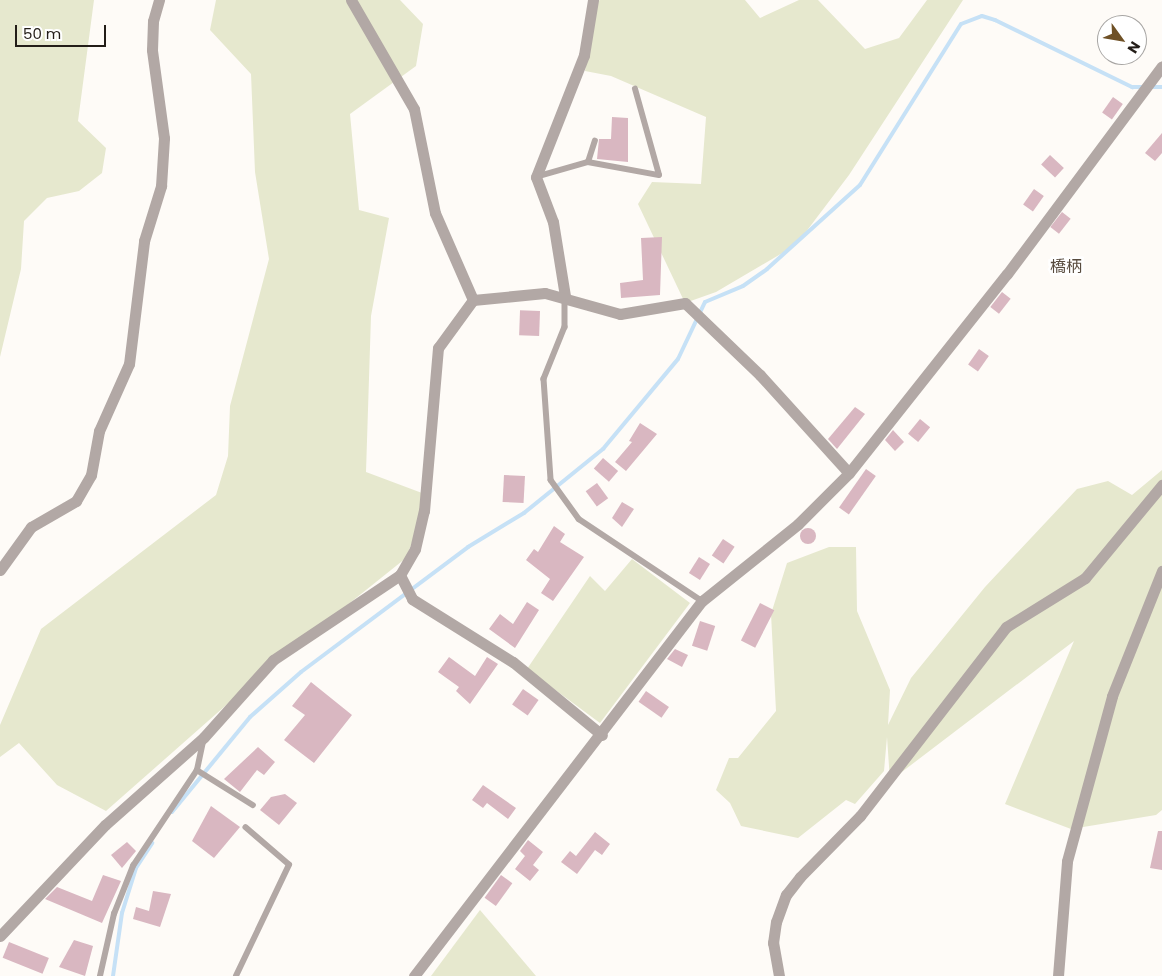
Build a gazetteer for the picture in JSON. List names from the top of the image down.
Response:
{
  "districts": ["橋柄"],
  "scale_bar": "50 m",
  "north": "bottom right"
}
